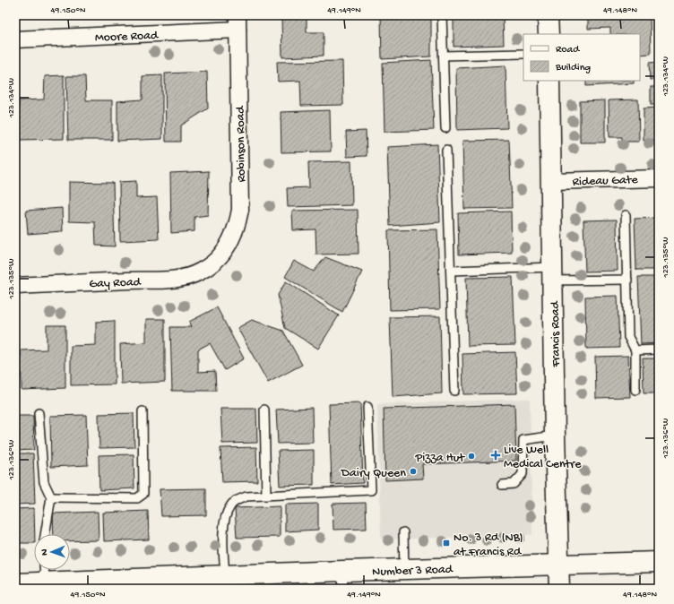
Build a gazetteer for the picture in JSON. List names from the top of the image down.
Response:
{
  "streets": {
    "main road": ["Francis Road", "Number 3 Road"],
    "street": [
      "Moore Road",
      "Robinson Road",
      "Rideau Gate",
      "Gay Road"
    ]
  },
  "crossings": [
    ["Moore Road", "Robinson Road"],
    ["Robinson Road", "Gay Road"],
    ["Rideau Gate", "Francis Road"],
    ["Francis Road", "Number 3 Road"]
  ],
  "places": {
    "health": ["Live Well Medical Centre"],
    "other": ["Pizza Hut", "Dairy Queen"],
    "transit": ["No. 3 Rd (NB) at Francis Rd"]
  },
  "legend": ["Road", "Building"],
  "north": "left",
  "coordinates": [
    "49.150°N",
    "49.149°N",
    "49.148°N",
    "123.134°W",
    "123.135°W",
    "123.136°W"
  ]
}
